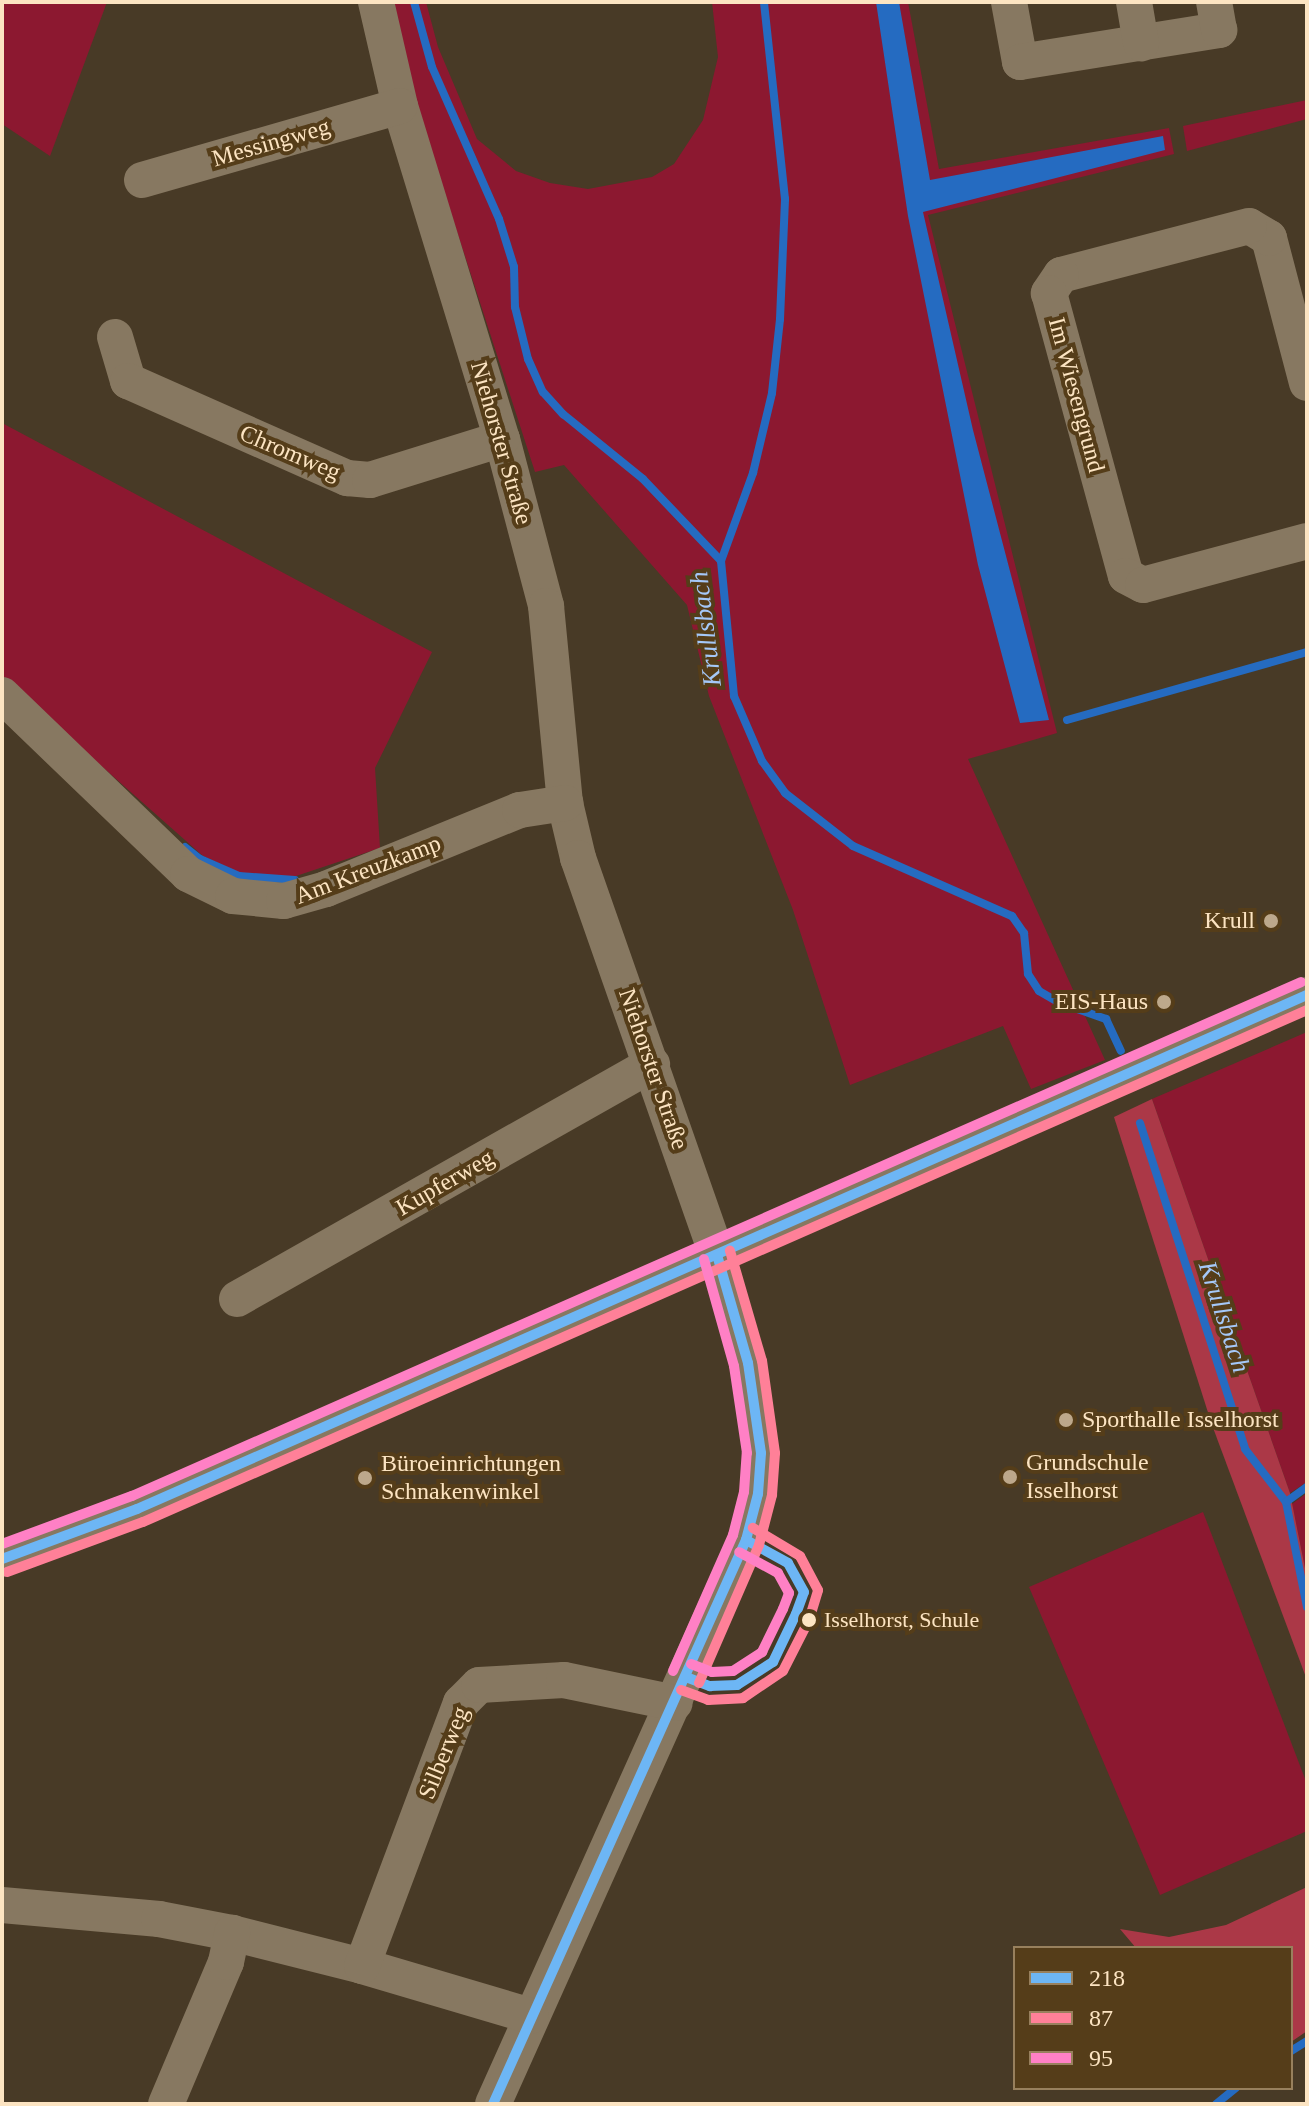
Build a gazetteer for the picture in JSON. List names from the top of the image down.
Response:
{
  "streets": {
    "street": [
      "Messingweg",
      "Im Wiesengrund",
      "Niehorster Straße",
      "Chromweg",
      "Am Kreuzkamp",
      "Kupferweg",
      "Silberweg"
    ]
  },
  "crossings": [
    ["Messingweg", "Niehorster Straße"],
    ["Niehorster Straße", "Chromweg"],
    ["Niehorster Straße", "Am Kreuzkamp"],
    ["Niehorster Straße", "Kupferweg"],
    ["Niehorster Straße", "Silberweg"]
  ],
  "water": ["Krullsbach"],
  "places": [
    "Krull",
    "EIS-Haus",
    "Sporthalle Isselhorst",
    "Grundschule Isselhorst",
    "Büroeinrichtungen Schnakenwinkel",
    "Isselhorst, Schule"
  ],
  "lines": ["transit line 95", "transit line 218", "transit line 87"],
  "legend": ["218", "87", "95"]
}
